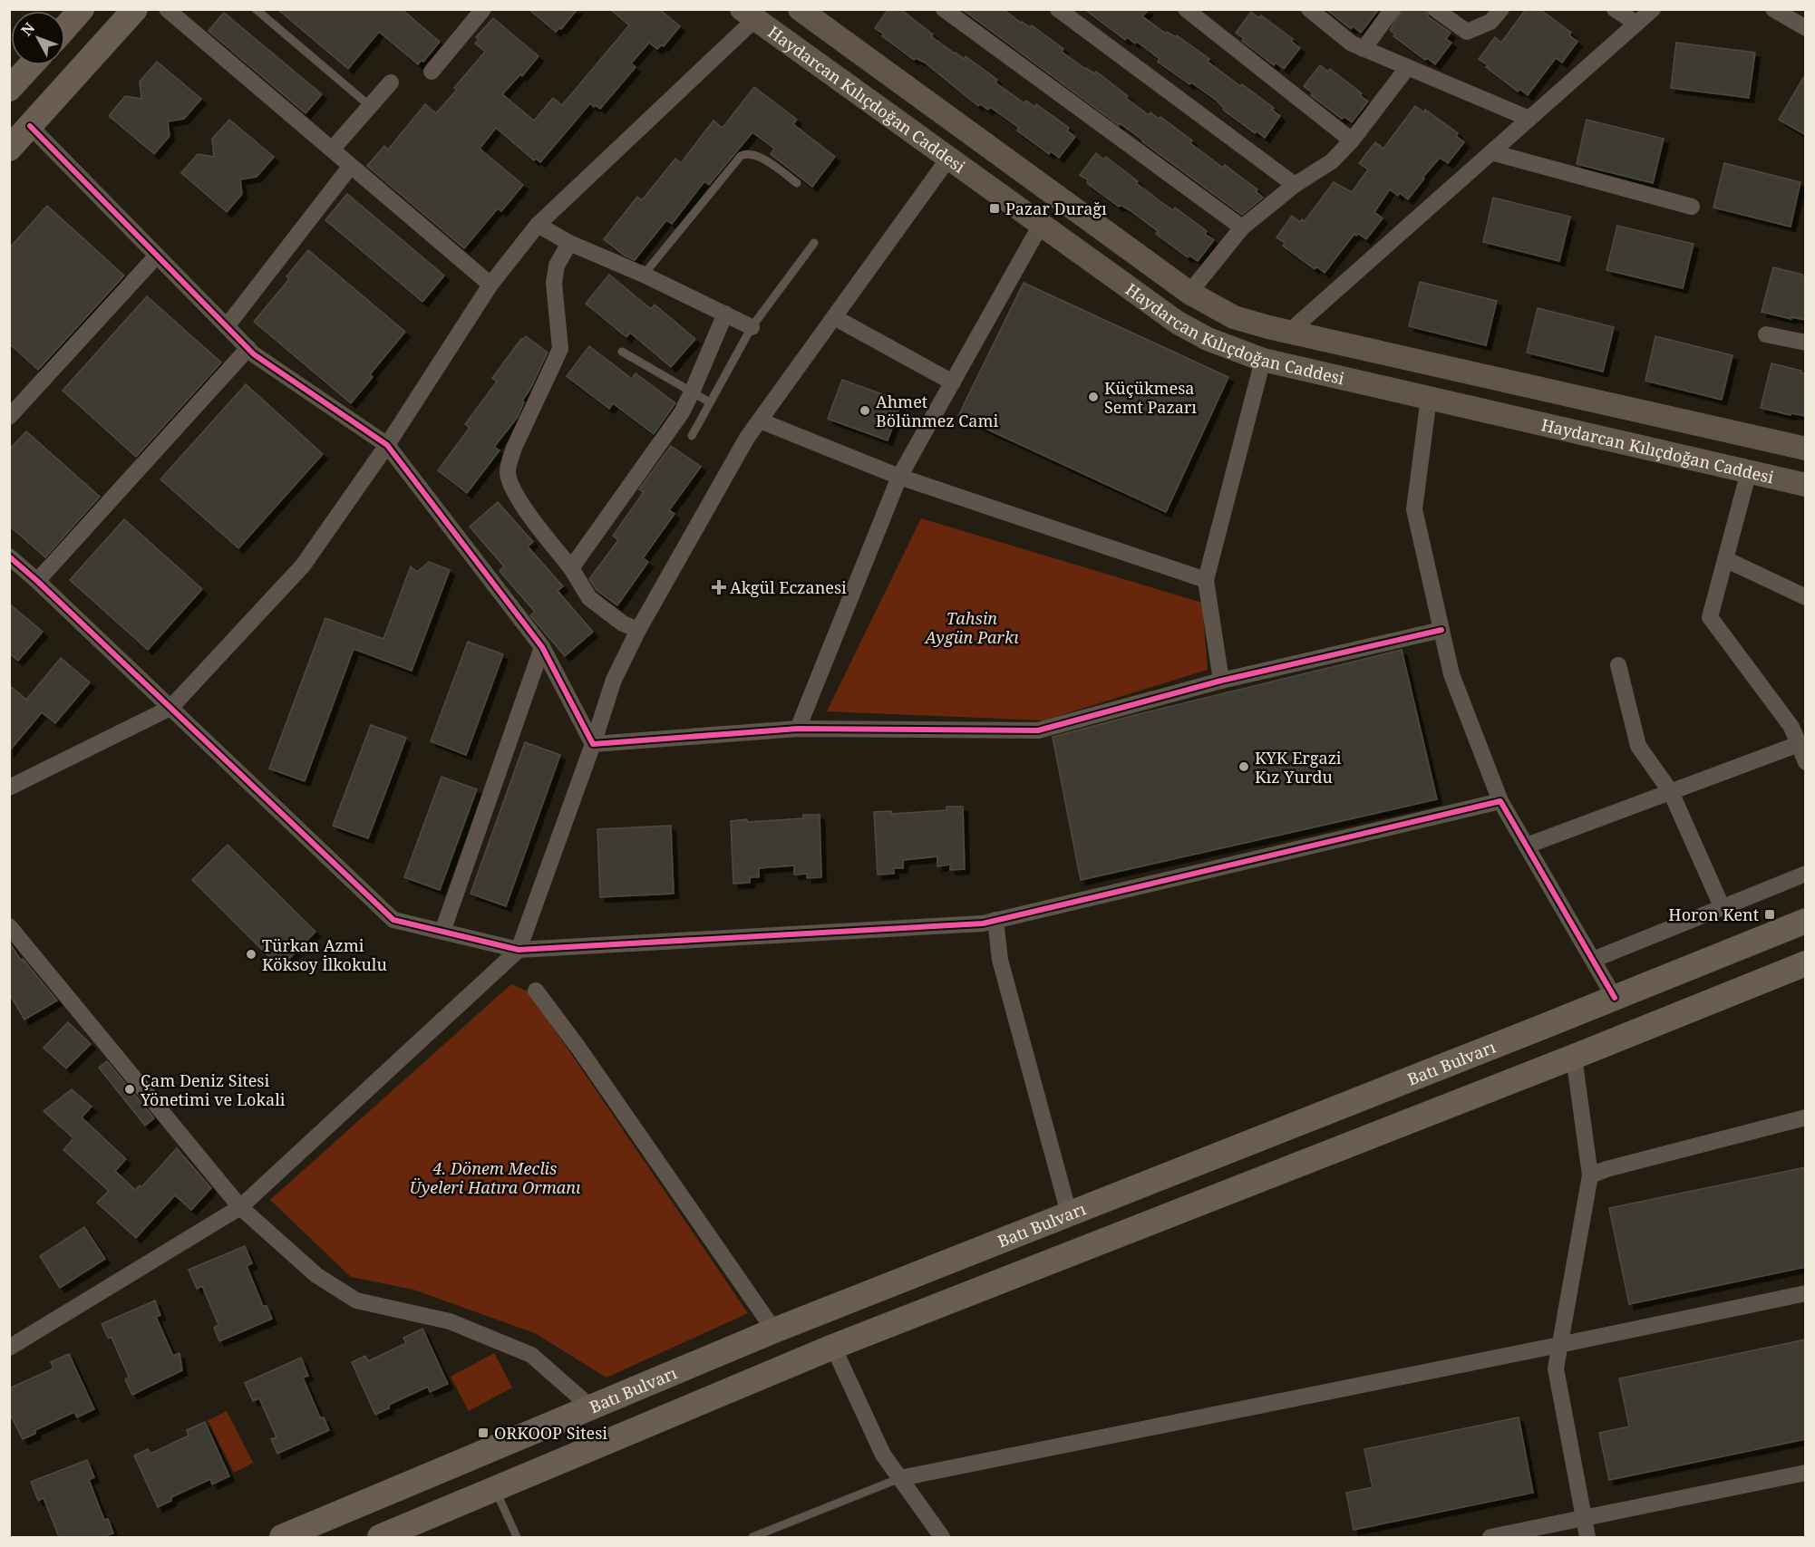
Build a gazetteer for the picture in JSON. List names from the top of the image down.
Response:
{
  "streets": {
    "main road": ["Haydarcan Kılıçdoğan Caddesi", "Batı Bulvarı"]
  },
  "parks": ["Tahsin Aygün Parkı", "4. Dönem Meclis Üyeleri Hatıra Ormanı"],
  "places": {
    "transit": ["Pazar Durağı", "Horon Kent", "ORKOOP Sitesi"],
    "other": [
      "Küçükmesa Semt Pazarı",
      "Ahmet Bölünmez Cami",
      "KYK Ergazi Kız Yurdu",
      "Türkan Azmi Köksoy İlkokulu",
      "Çam Deniz Sitesi Yönetimi ve Lokali"
    ],
    "health": ["Akgül Eczanesi"]
  },
  "north": "top left"
}
